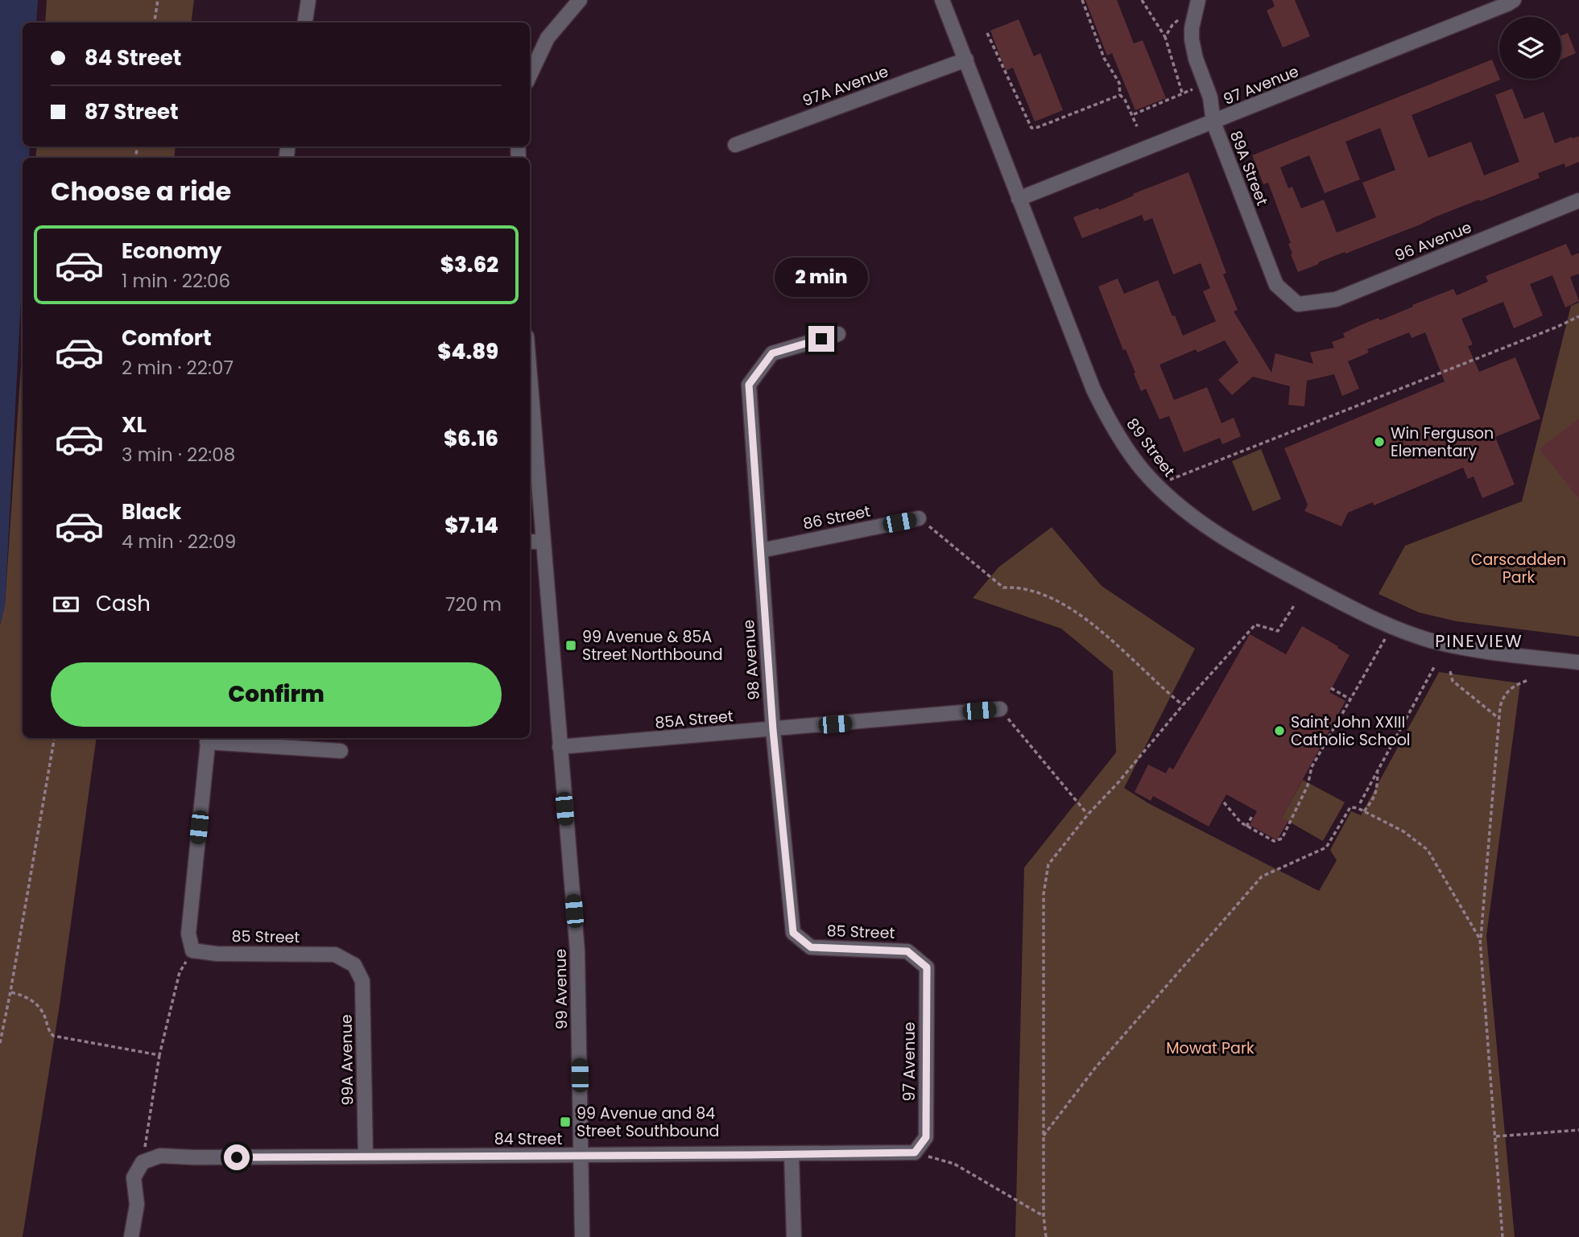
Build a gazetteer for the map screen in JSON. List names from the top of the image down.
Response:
{
  "streets": {
    "street": [
      "97 Avenue",
      "97A Avenue",
      "89A Street",
      "96 Avenue",
      "89 Street",
      "86 Street",
      "98 Avenue",
      "85A Street",
      "85 Street",
      "99 Avenue",
      "99A Avenue",
      "84 Street"
    ]
  },
  "crossings": [
    ["97 Avenue", "89A Street"],
    ["97 Avenue", "89 Street"],
    ["97 Avenue", "85 Street"],
    ["97 Avenue", "84 Street"],
    ["97A Avenue", "89 Street"],
    ["89A Street", "96 Avenue"],
    ["86 Street", "98 Avenue"],
    ["98 Avenue", "85A Street"],
    ["98 Avenue", "85 Street"],
    ["85A Street", "99 Avenue"],
    ["85 Street", "99A Avenue"],
    ["99 Avenue", "84 Street"],
    ["99A Avenue", "84 Street"]
  ],
  "districts": ["PINEVIEW"],
  "parks": ["Carscadden Park", "Mowat Park"],
  "places": {
    "other": ["Win Ferguson Elementary", "Saint John XXIII Catholic School"],
    "transit": ["99 Avenue & 85A Street Northbound", "99 Avenue and 84 Street Southbound"]
  },
  "page": {
    "banner": ["84 Street", "87 Street"],
    "heading": "Choose a ride",
    "list": [
      {
        "name": "Economy",
        "note": "1 min · 22:06",
        "value": "$3.62"
      },
      {
        "name": "Comfort",
        "note": "2 min · 22:07",
        "value": "$4.89"
      },
      {
        "name": "XL",
        "note": "3 min · 22:08",
        "value": "$6.16"
      },
      {
        "name": "Black",
        "note": "4 min · 22:09",
        "value": "$7.14"
      }
    ],
    "bubble": "2 min",
    "pay": ["Cash", "720 m"],
    "buttons": "Confirm"
  }
}
